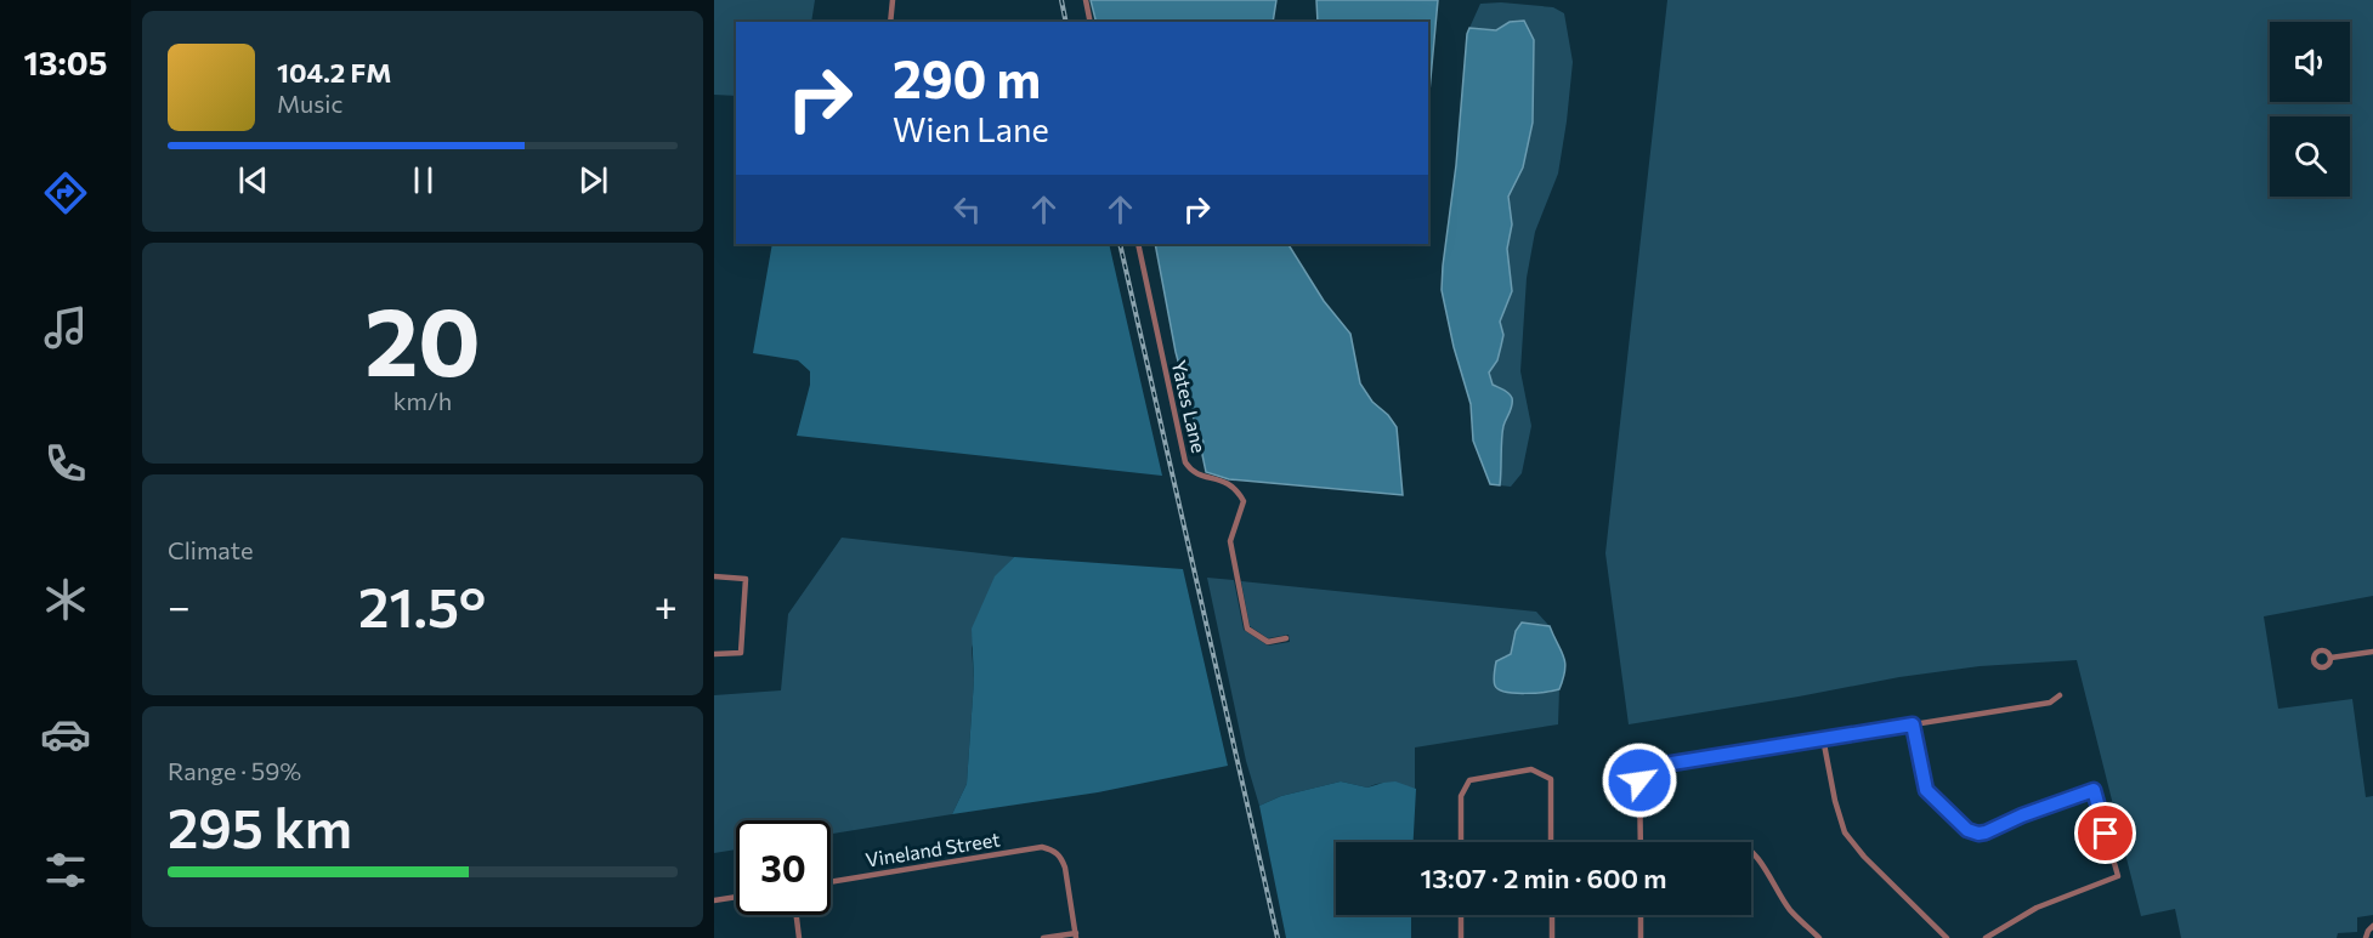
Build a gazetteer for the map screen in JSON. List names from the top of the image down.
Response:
{
  "streets": {
    "street": ["Yates Lane", "Vineland Street"]
  },
  "page": {
    "tabs": "13:05",
    "turn": ["290 m", "Wien Lane"],
    "song": ["104.2 FM", "Music"],
    "tile": [
      ["20", "km/h"],
      "Climate",
      ["Range · 59%", "295 km"]
    ],
    "heat": ["−", "21.5°", "+"],
    "limit": "30",
    "trip": "13:07 · 2 min · 600 m"
  }
}
